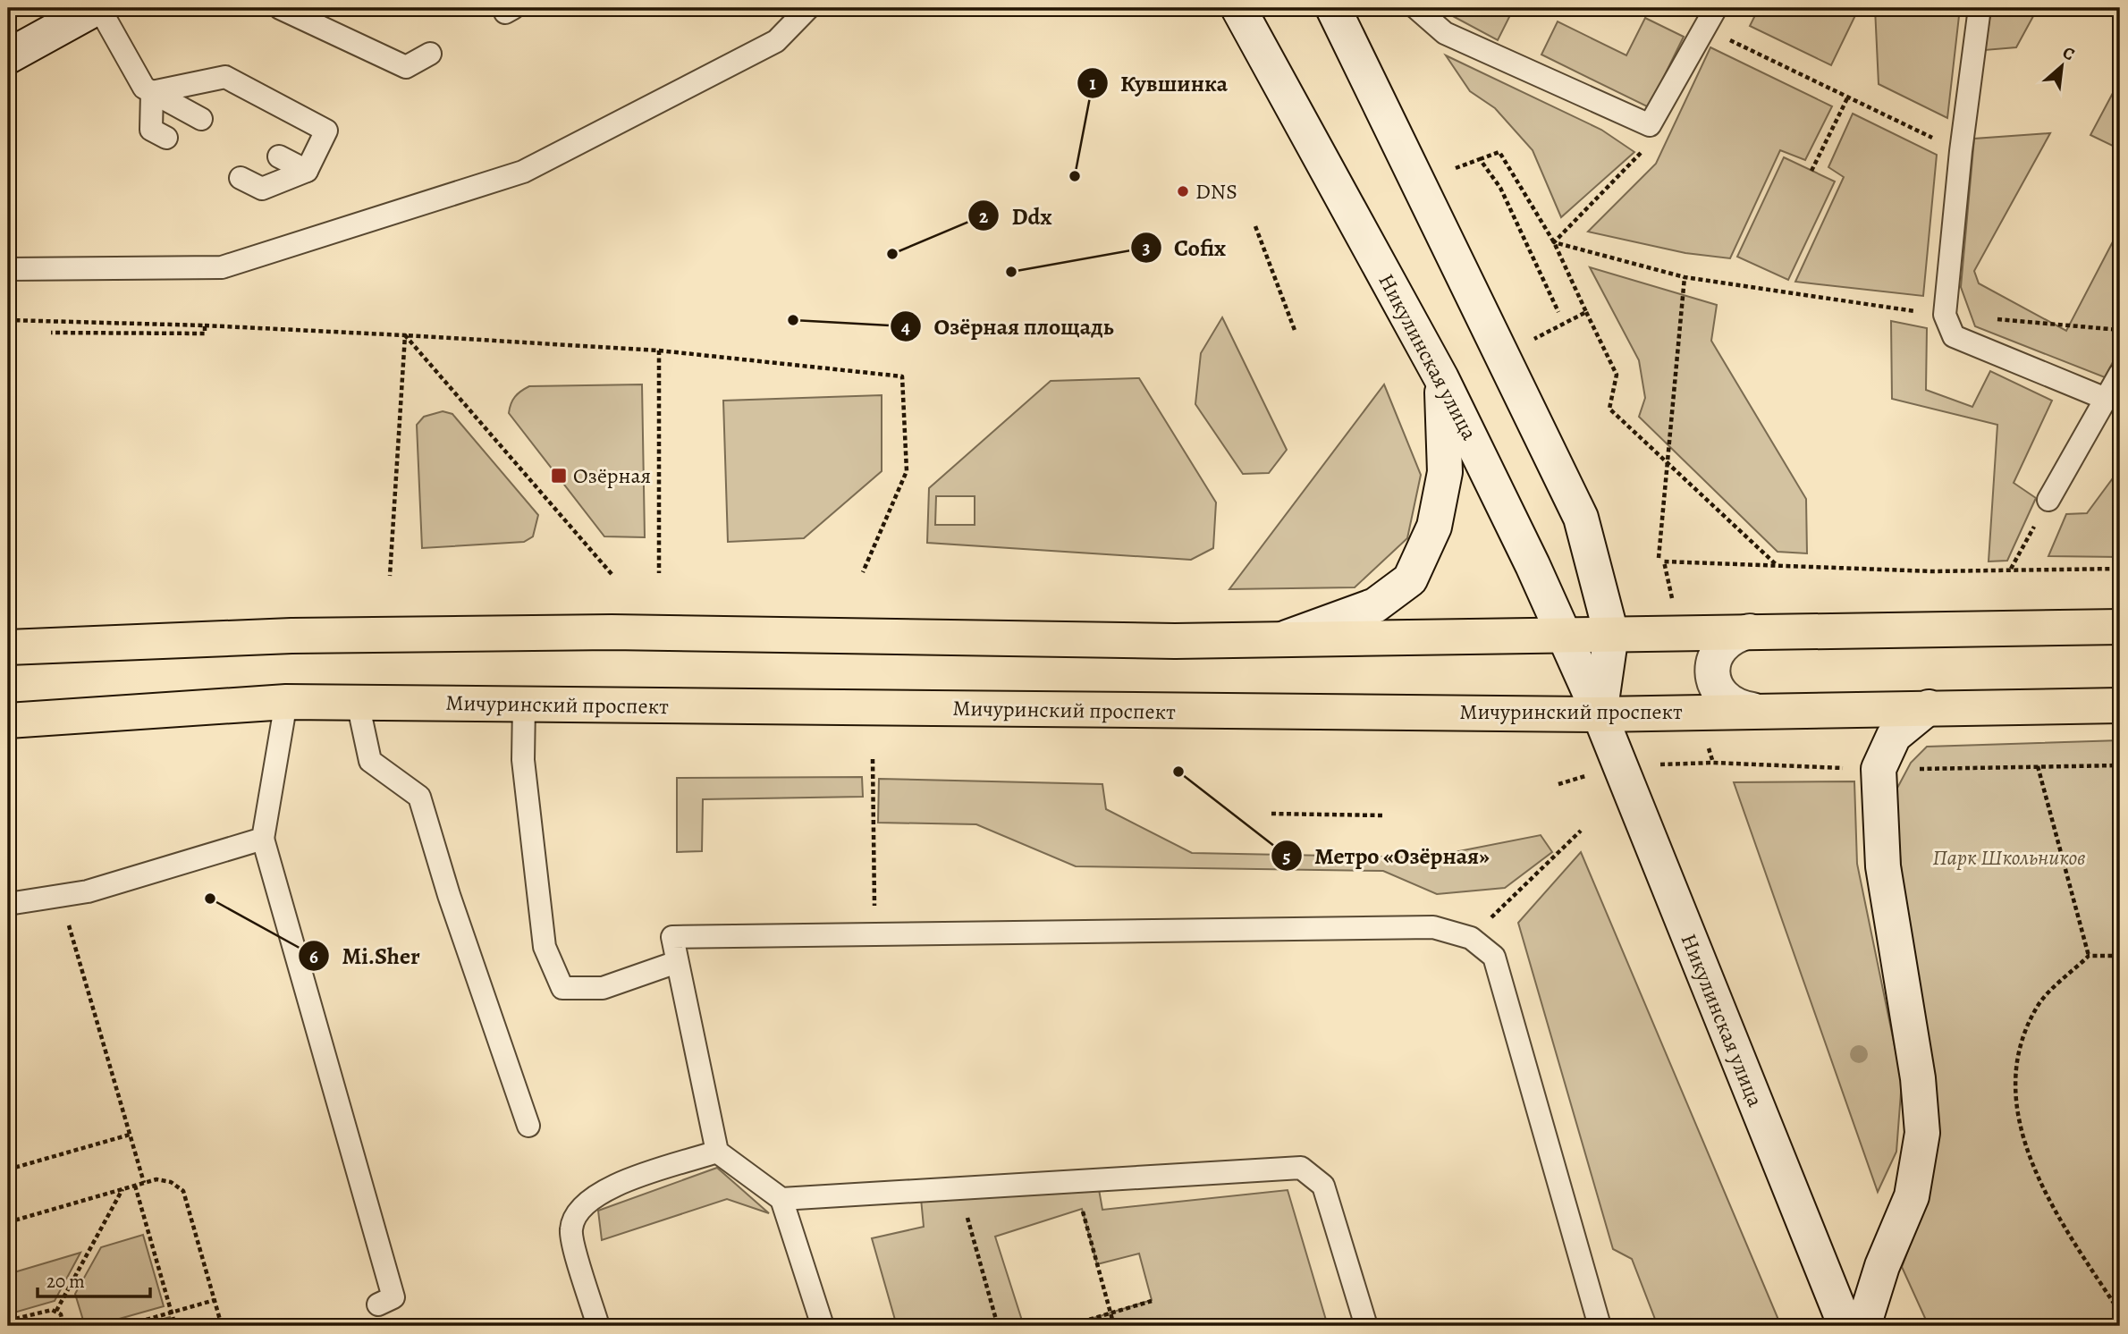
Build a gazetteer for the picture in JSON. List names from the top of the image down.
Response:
{
  "streets": {
    "main road": ["Никулинская улица", "Мичуринский проспект"]
  },
  "crossings": [
    ["Никулинская улица", "Мичуринский проспект"]
  ],
  "parks": ["Парк Школьников"],
  "places": {
    "other": [
      "Кувшинка",
      "DNS",
      "Ddx",
      "Cofix",
      "Озёрная площадь",
      "Метро «Озёрная»",
      "Mi.Sher"
    ],
    "transit": ["Озёрная"]
  },
  "scale_bar": "20 m",
  "north": "top right"
}
